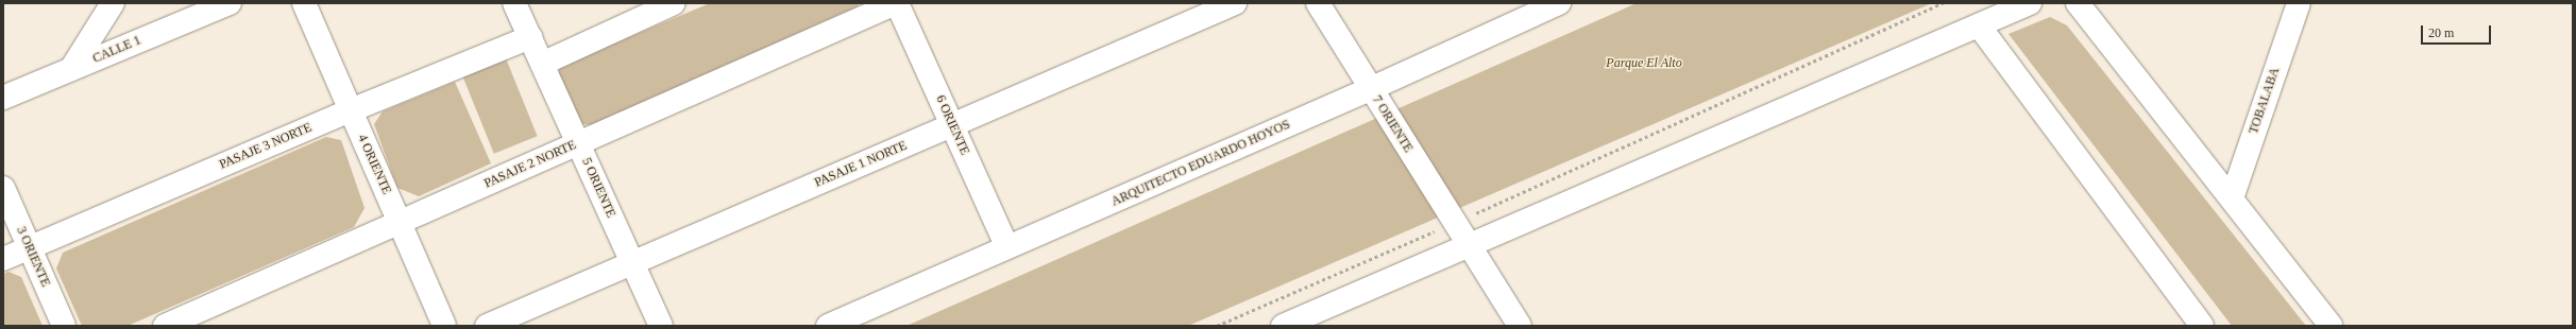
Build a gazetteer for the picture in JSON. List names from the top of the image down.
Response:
{
  "streets": {
    "street": [
      "CALLE 1",
      "TOBALABA",
      "7 ORIENTE",
      "6 ORIENTE",
      "PASAJE 3 NORTE",
      "ARQUITECTO EDUARDO HOYOS",
      "4 ORIENTE",
      "PASAJE 2 NORTE",
      "PASAJE 1 NORTE",
      "5 ORIENTE",
      "3 ORIENTE"
    ]
  },
  "crossings": [
    ["7 ORIENTE", "ARQUITECTO EDUARDO HOYOS"],
    ["6 ORIENTE", "ARQUITECTO EDUARDO HOYOS"],
    ["6 ORIENTE", "PASAJE 2 NORTE"],
    ["6 ORIENTE", "PASAJE 1 NORTE"],
    ["PASAJE 3 NORTE", "4 ORIENTE"],
    ["PASAJE 3 NORTE", "5 ORIENTE"],
    ["PASAJE 3 NORTE", "3 ORIENTE"],
    ["4 ORIENTE", "PASAJE 2 NORTE"],
    ["PASAJE 2 NORTE", "5 ORIENTE"],
    ["PASAJE 1 NORTE", "5 ORIENTE"]
  ],
  "parks": ["Parque El Alto"],
  "scale_bar": "20 m"
}
